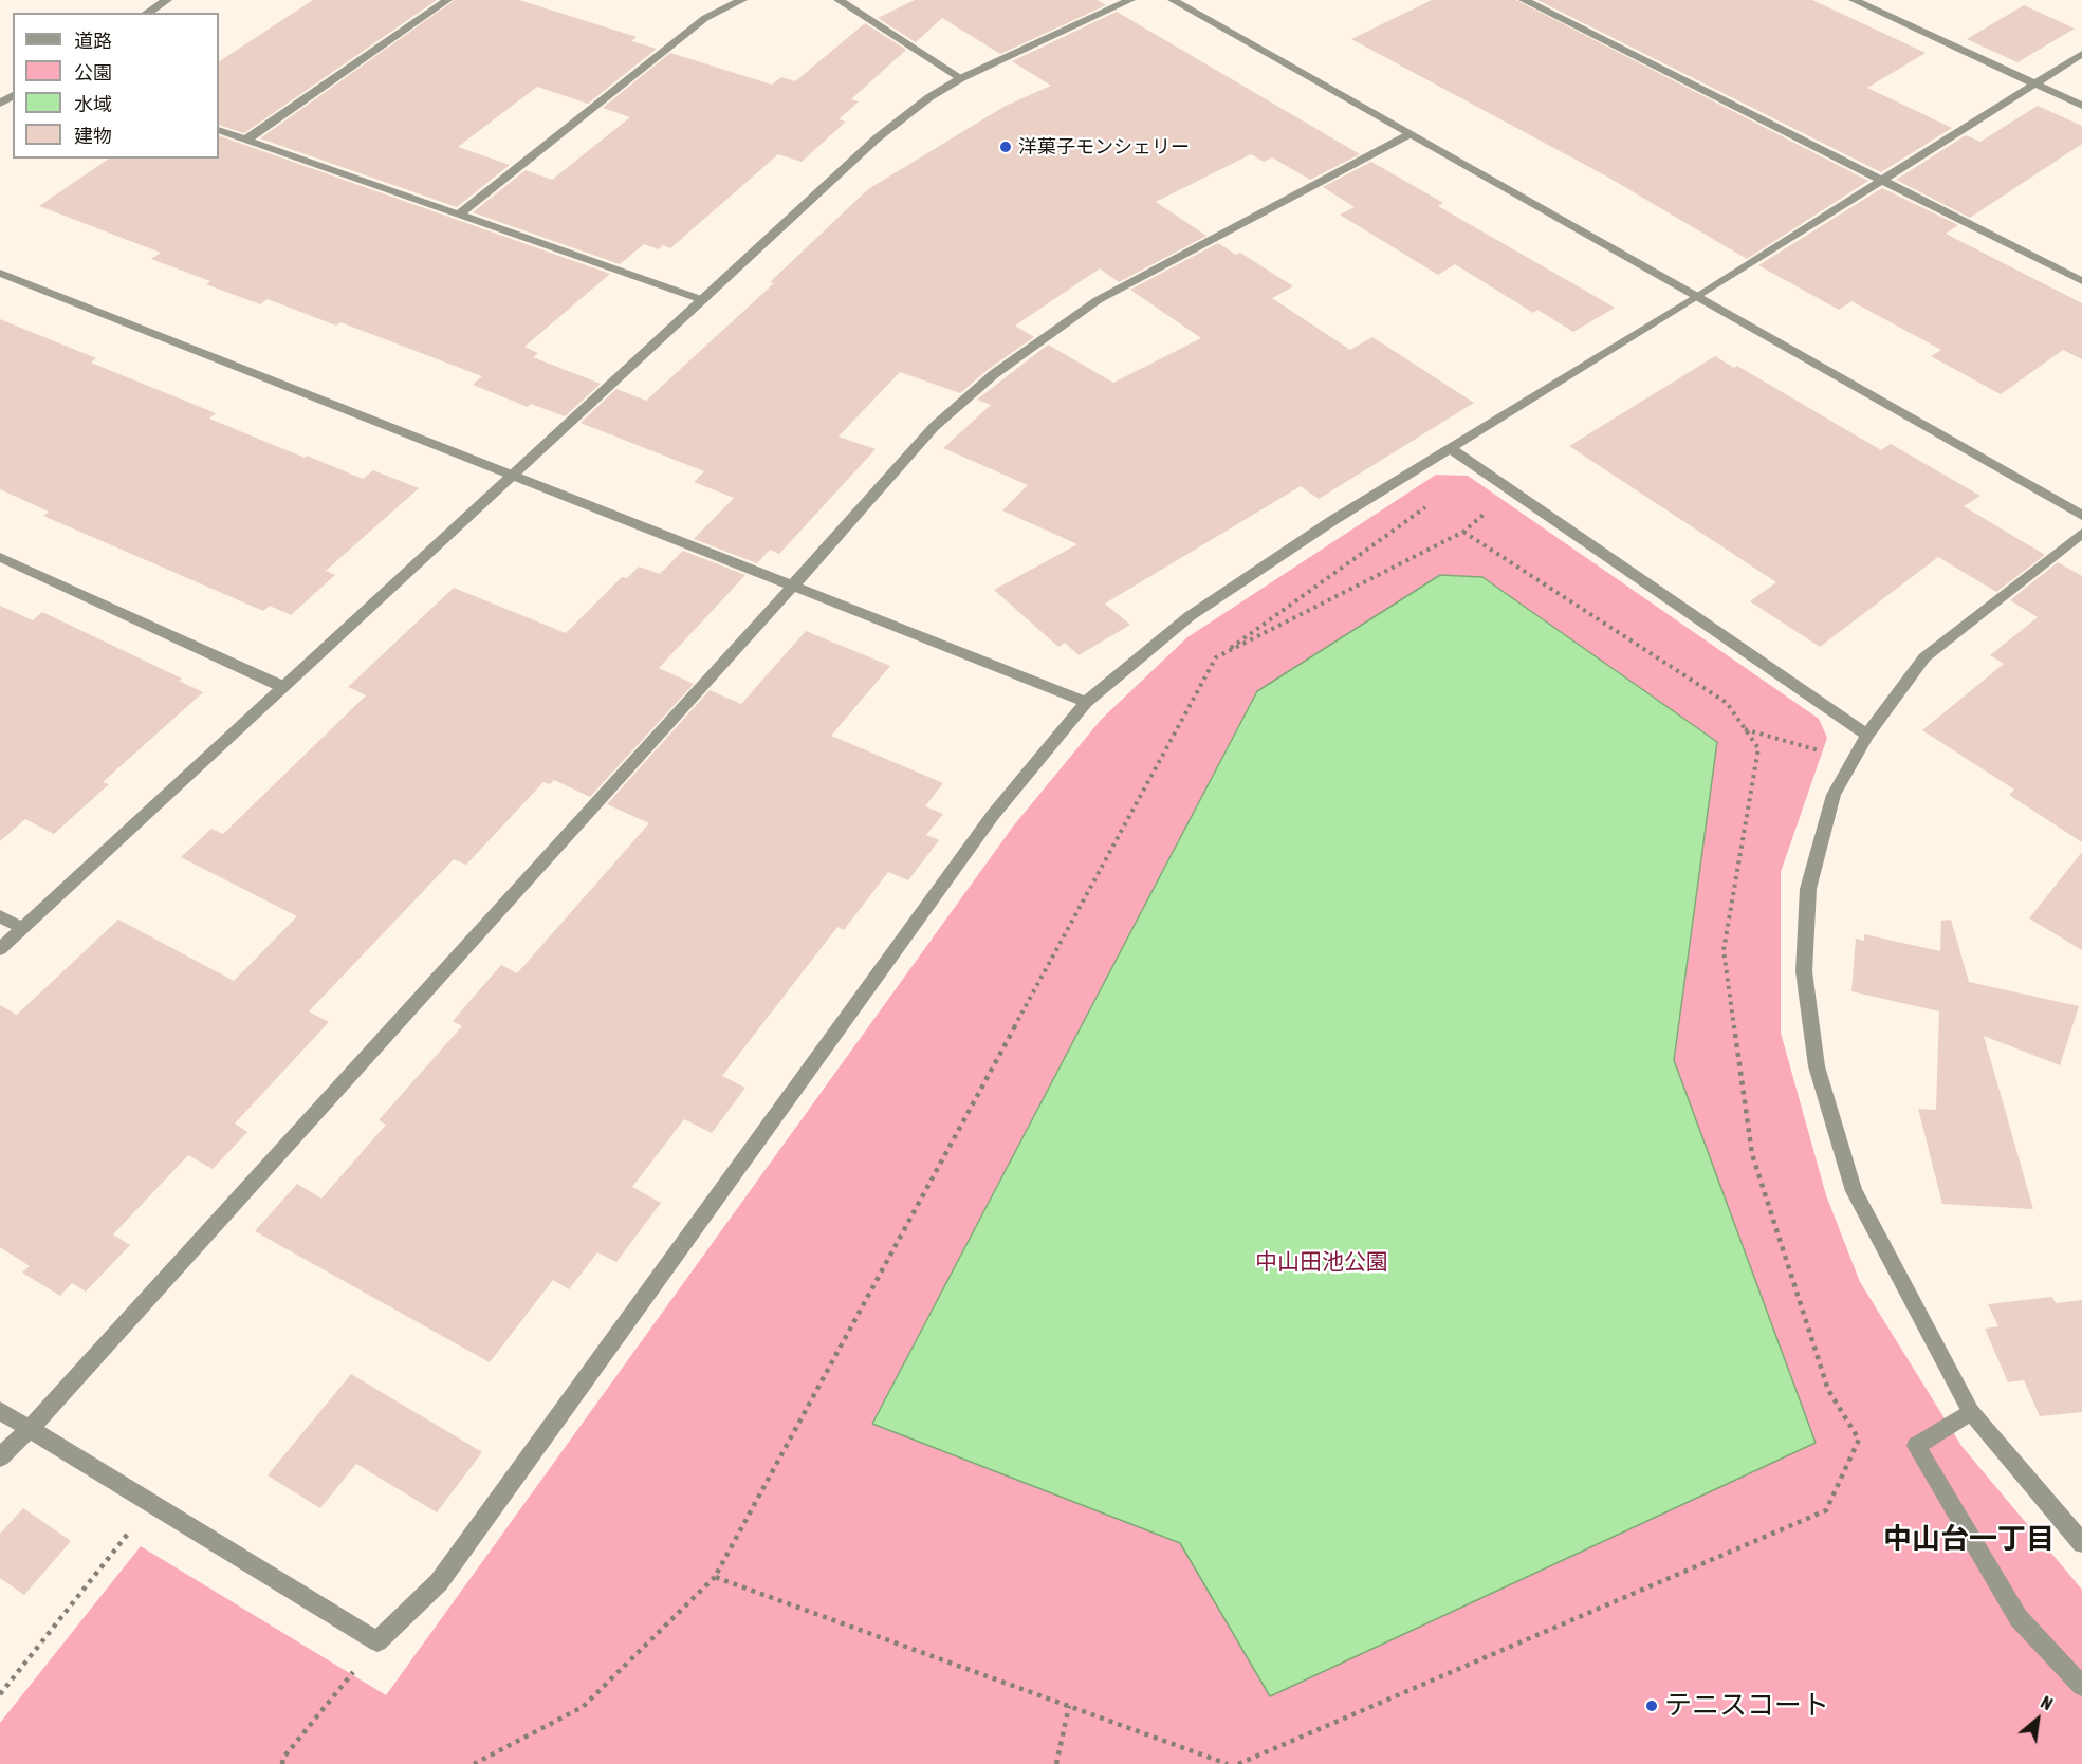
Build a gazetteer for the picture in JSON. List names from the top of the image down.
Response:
{
  "districts": ["中山台一丁目"],
  "parks": ["中山田池公園"],
  "places": ["洋菓子モンシェリー", "テニスコート"],
  "legend": [
    "道路",
    "公園",
    "水域",
    "建物"
  ],
  "north": "top right"
}
